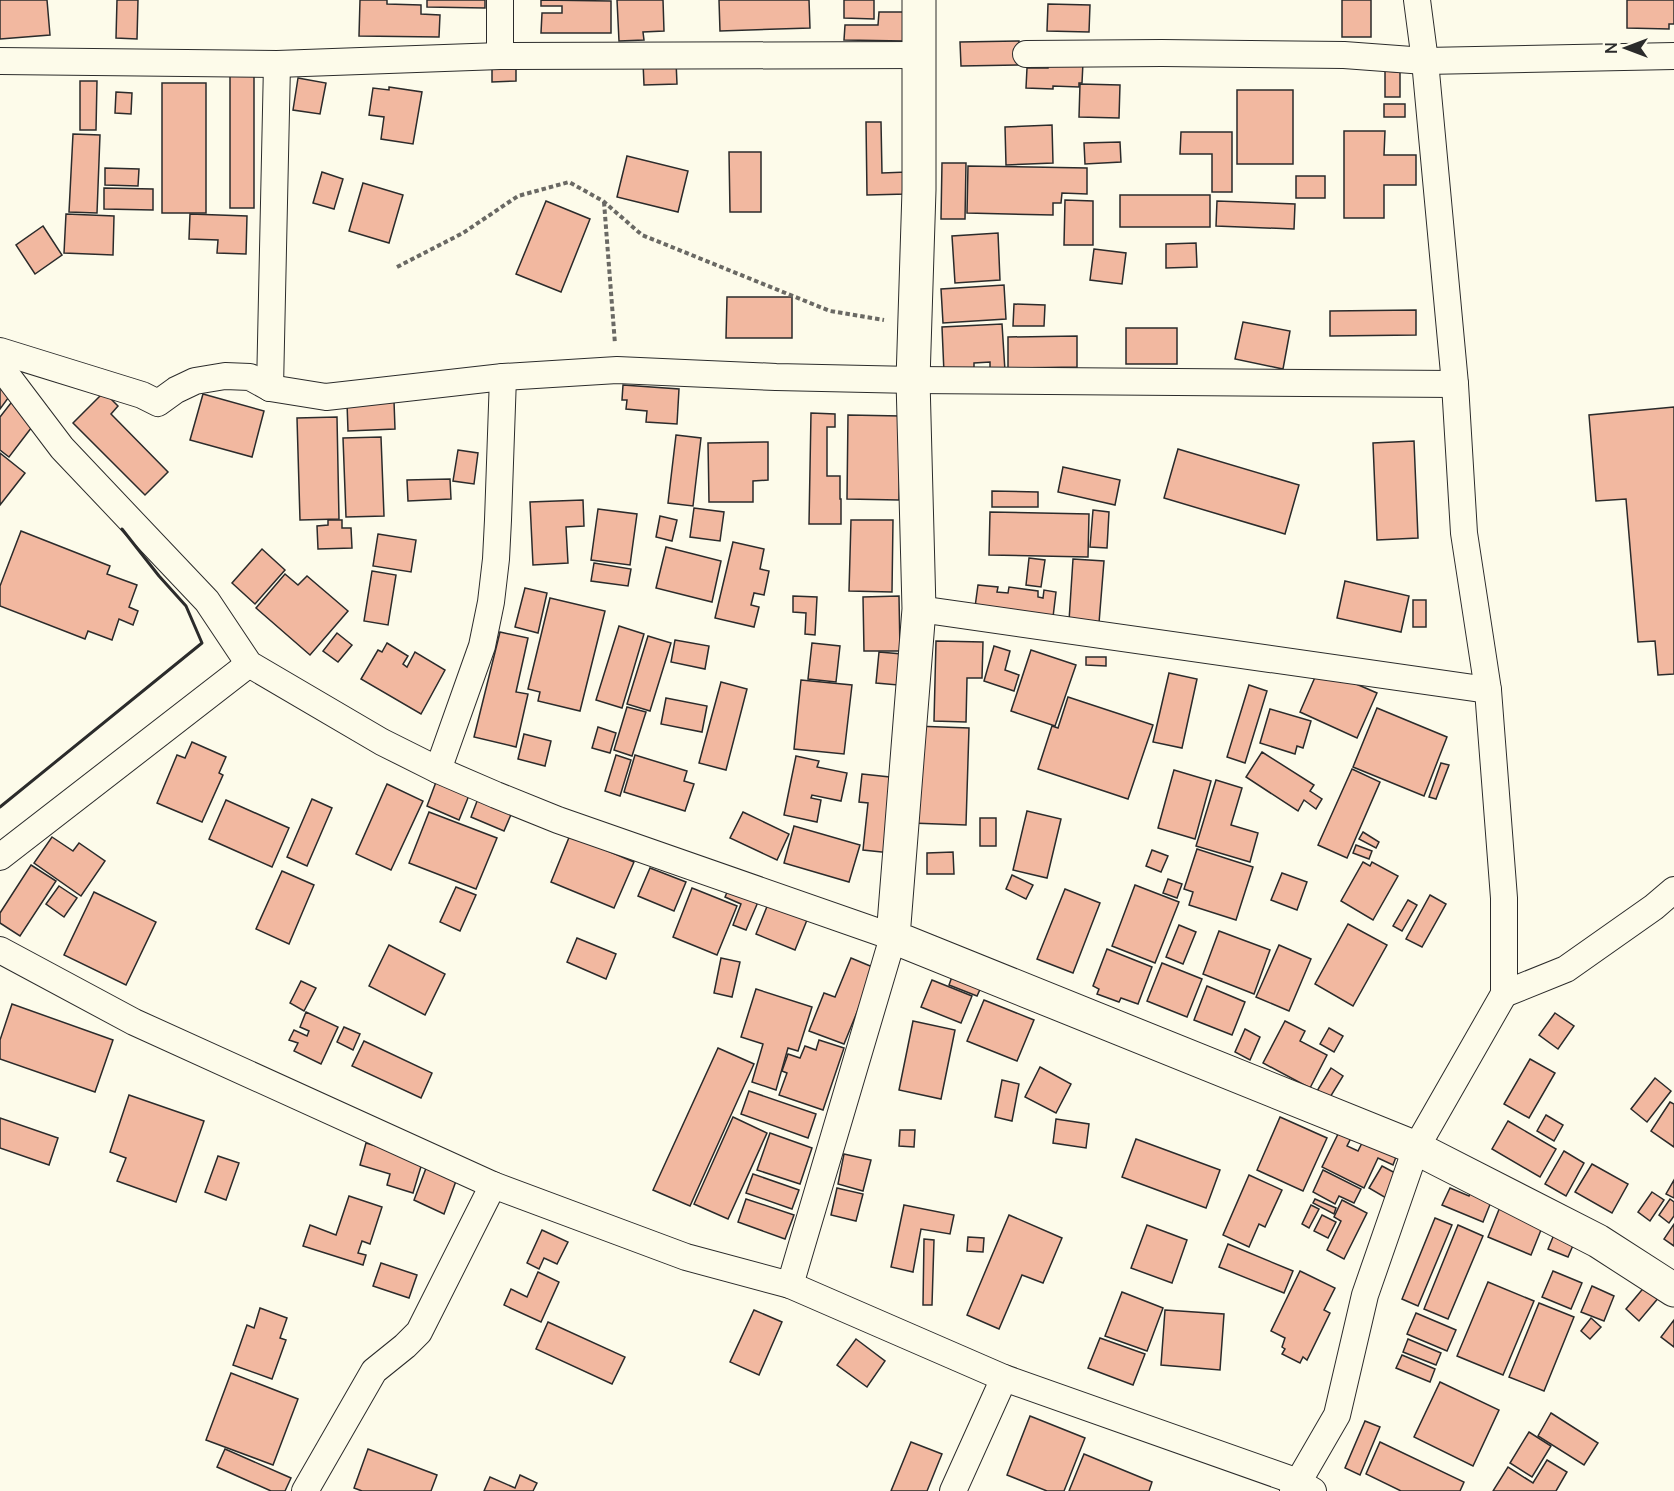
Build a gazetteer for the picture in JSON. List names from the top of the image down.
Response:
{
  "north": "left"
}
